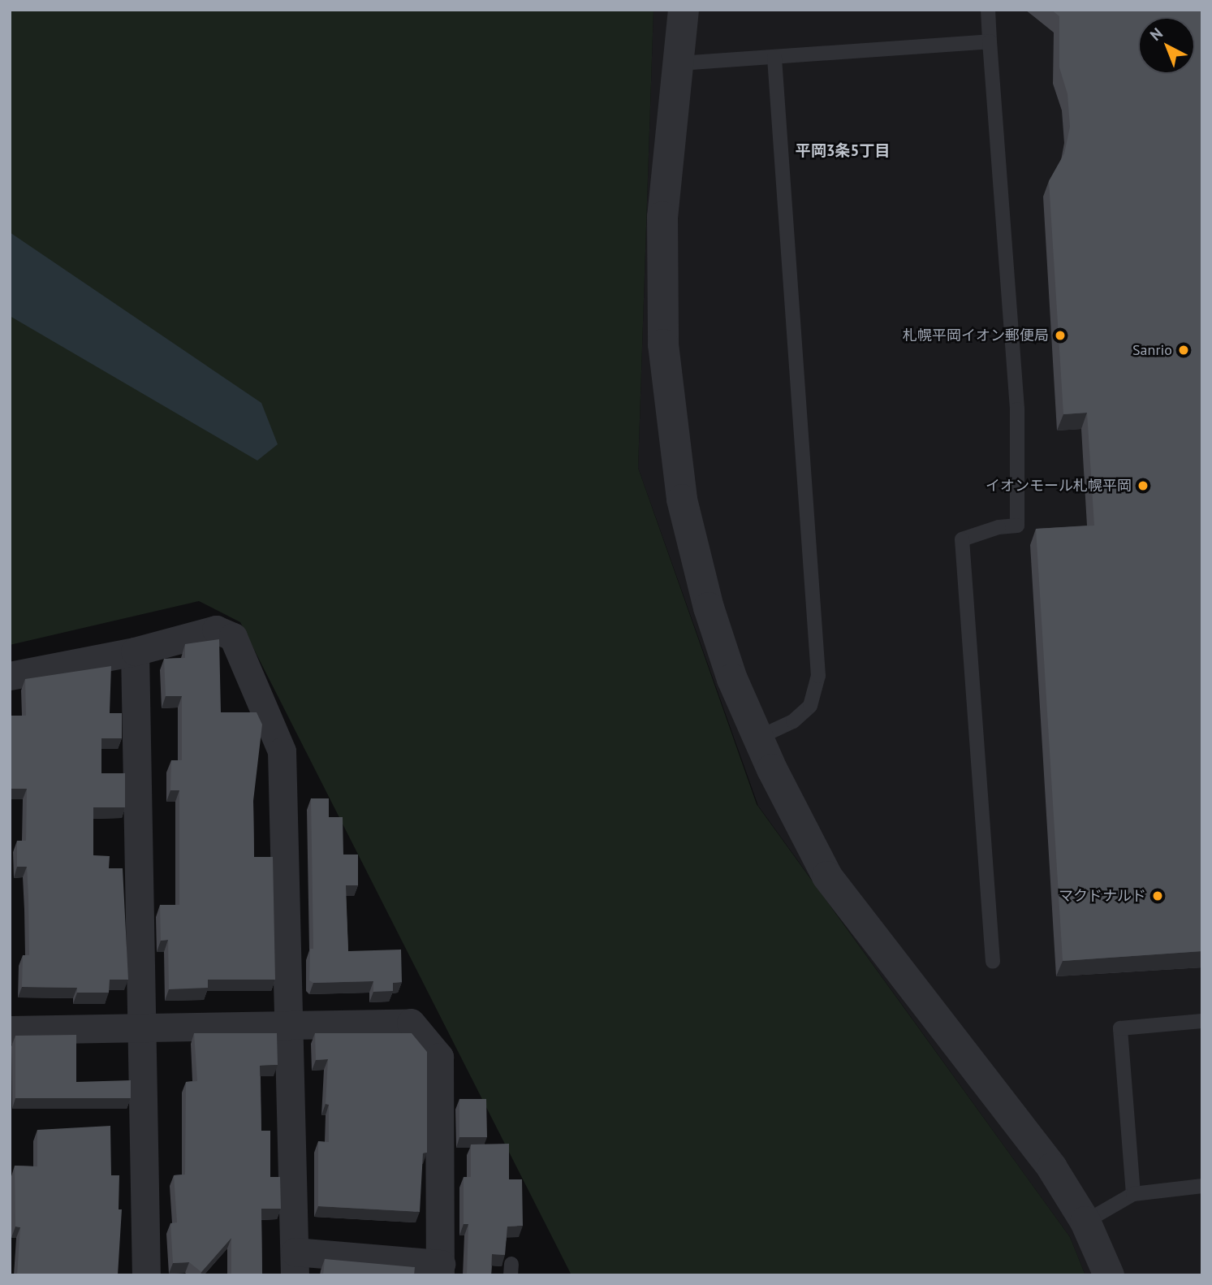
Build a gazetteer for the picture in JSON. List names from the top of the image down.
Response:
{
  "districts": ["平岡3条5丁目"],
  "places": [
    "札幌平岡イオン郵便局",
    "Sanrio",
    "イオンモール札幌平岡",
    "マクドナルド"
  ],
  "north": "top left"
}
